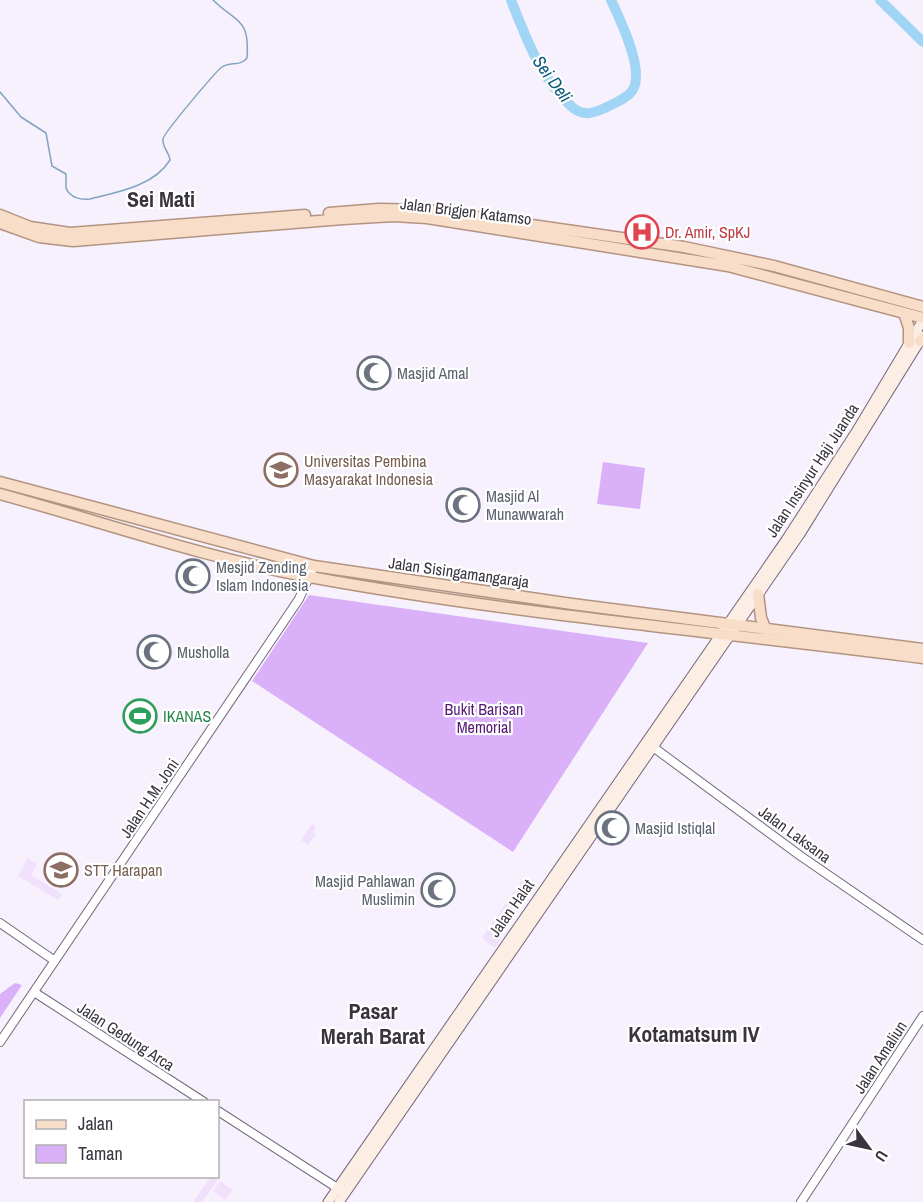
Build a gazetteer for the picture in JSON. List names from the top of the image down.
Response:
{
  "streets": {
    "main road": [
      "Jalan Brigjen Katamso",
      "Jalan Insinyur Haji Juanda",
      "Jalan Sisingamangaraja",
      "Jalan Halat"
    ],
    "street": [
      "Jalan H.M. Joni",
      "Jalan Laksana",
      "Jalan Gedung Arca",
      "Jalan Amaliun"
    ]
  },
  "crossings": [
    ["Jalan Brigjen Katamso", "Jalan Insinyur Haji Juanda"],
    ["Jalan Insinyur Haji Juanda", "Jalan Sisingamangaraja"],
    ["Jalan Insinyur Haji Juanda", "Jalan Halat"],
    ["Jalan Sisingamangaraja", "Jalan H.M. Joni"],
    ["Jalan Sisingamangaraja", "Jalan Halat"],
    ["Jalan H.M. Joni", "Jalan Gedung Arca"],
    ["Jalan Laksana", "Jalan Halat"]
  ],
  "districts": ["Sei Mati", "Pasar Merah Barat", "Kotamatsum IV"],
  "water": ["Sei Deli"],
  "parks": ["Bukit Barisan Memorial"],
  "places": {
    "hospital": ["Dr. Amir, SpKJ"],
    "mosque": [
      "Masjid Amal",
      "Masjid Al Munawwarah",
      "Mesjid Zending Islam Indonesia",
      "Musholla",
      "Masjid Istiqlal",
      "Masjid Pahlawan Muslimin"
    ],
    "school or university": ["Universitas Pembina Masyarakat Indonesia", "STT Harapan"],
    "sports": ["IKANAS"]
  },
  "legend": ["Jalan", "Taman"],
  "north": "bottom right"
}
